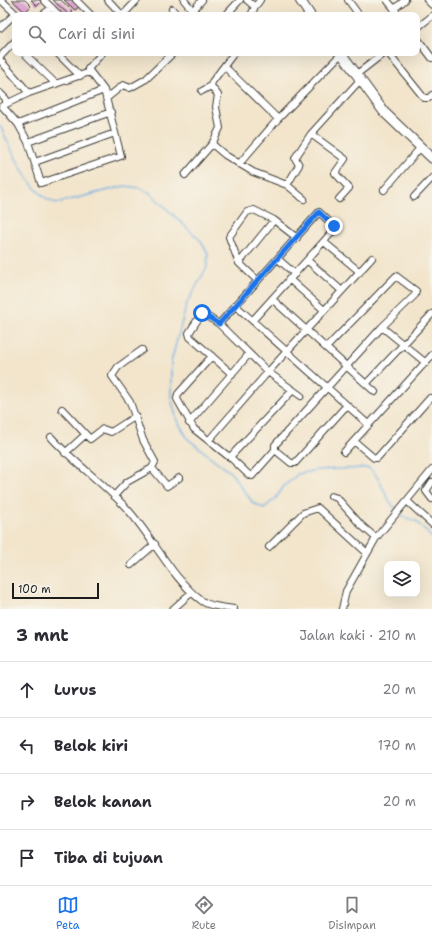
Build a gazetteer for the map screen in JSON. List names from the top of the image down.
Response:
{
  "scale_bar": "100 m",
  "page": {
    "search": "Cari di sini",
    "scale": "100 m",
    "heading": ["3 mnt", "Jalan kaki · 210 m"],
    "list": [
      ["Lurus", "20 m"],
      ["Belok kiri", "170 m"],
      ["Belok kanan", "20 m"],
      "Tiba di tujuan"
    ],
    "nav": ["Peta", "Rute", "Disimpan"]
  }
}
